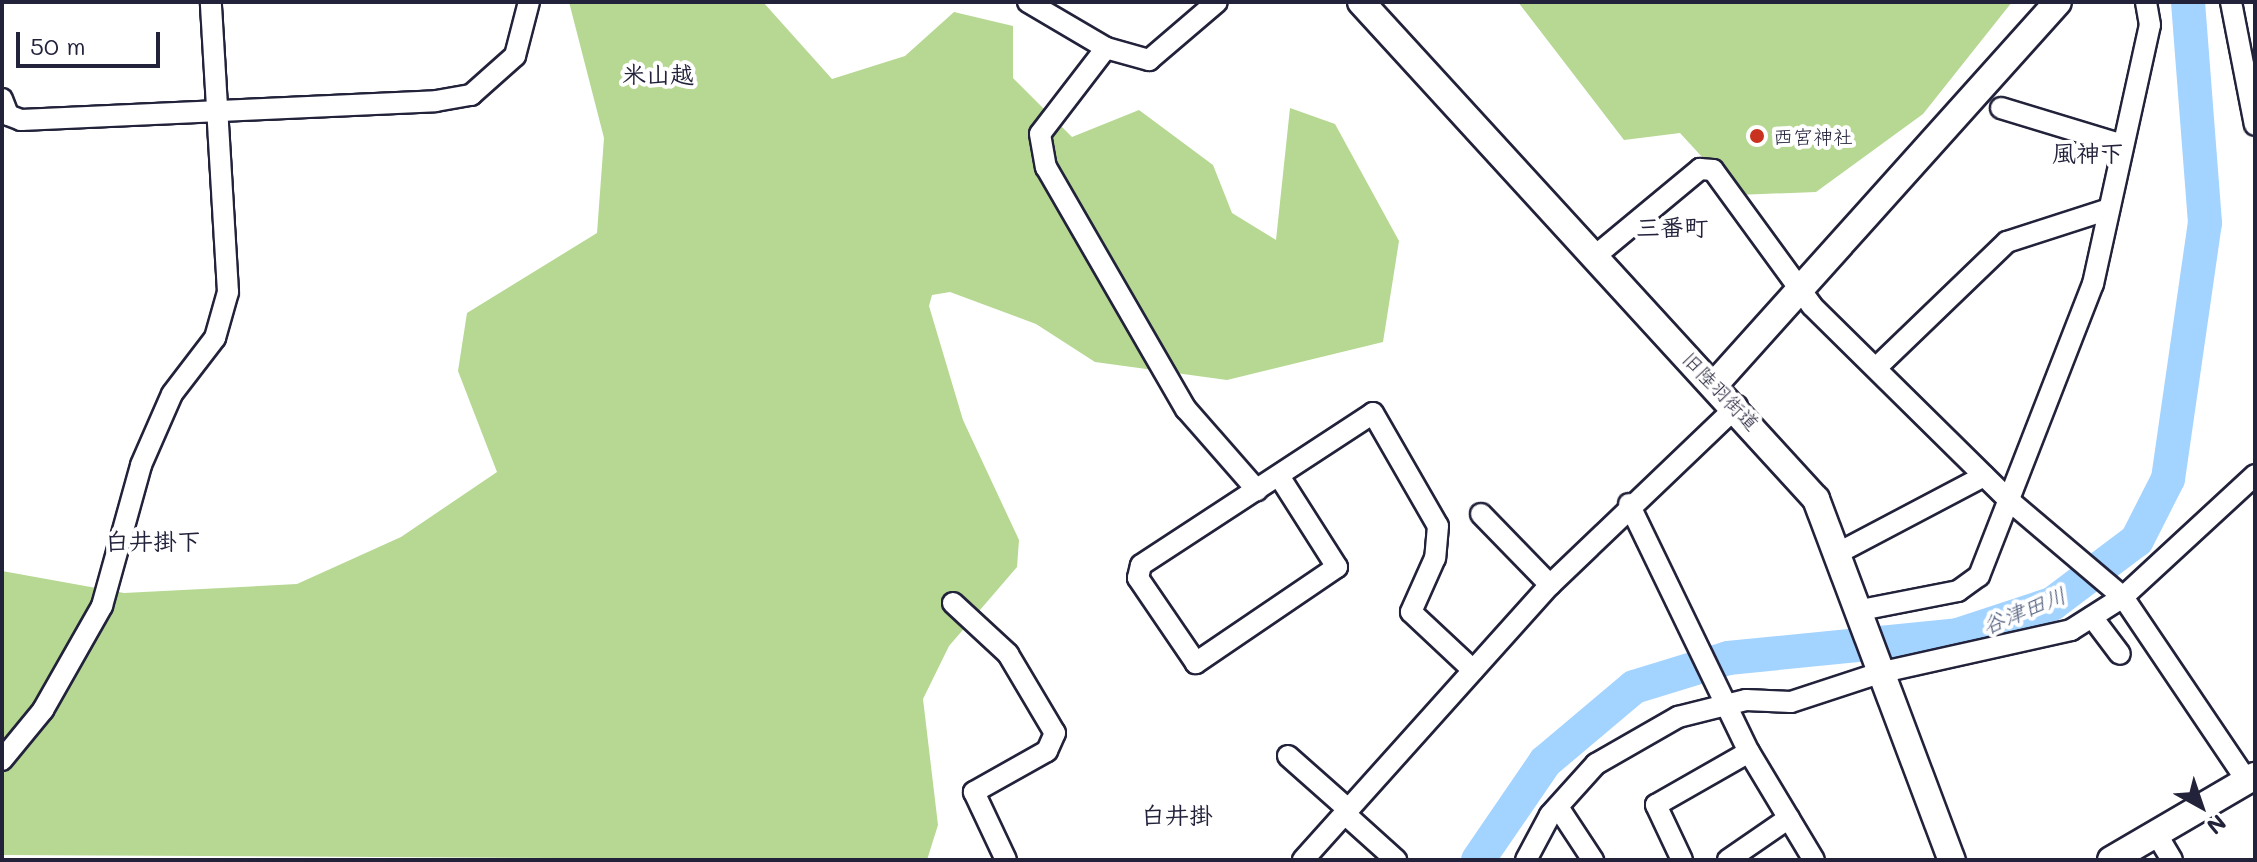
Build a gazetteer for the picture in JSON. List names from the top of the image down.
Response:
{
  "streets": {
    "street": ["旧陸羽街道"]
  },
  "districts": [
    "米山越",
    "風神下",
    "三番町",
    "白井掛下",
    "白井掛"
  ],
  "water": ["谷津田川"],
  "places": ["西宮神社"],
  "scale_bar": "50 m",
  "north": "bottom right"
}
